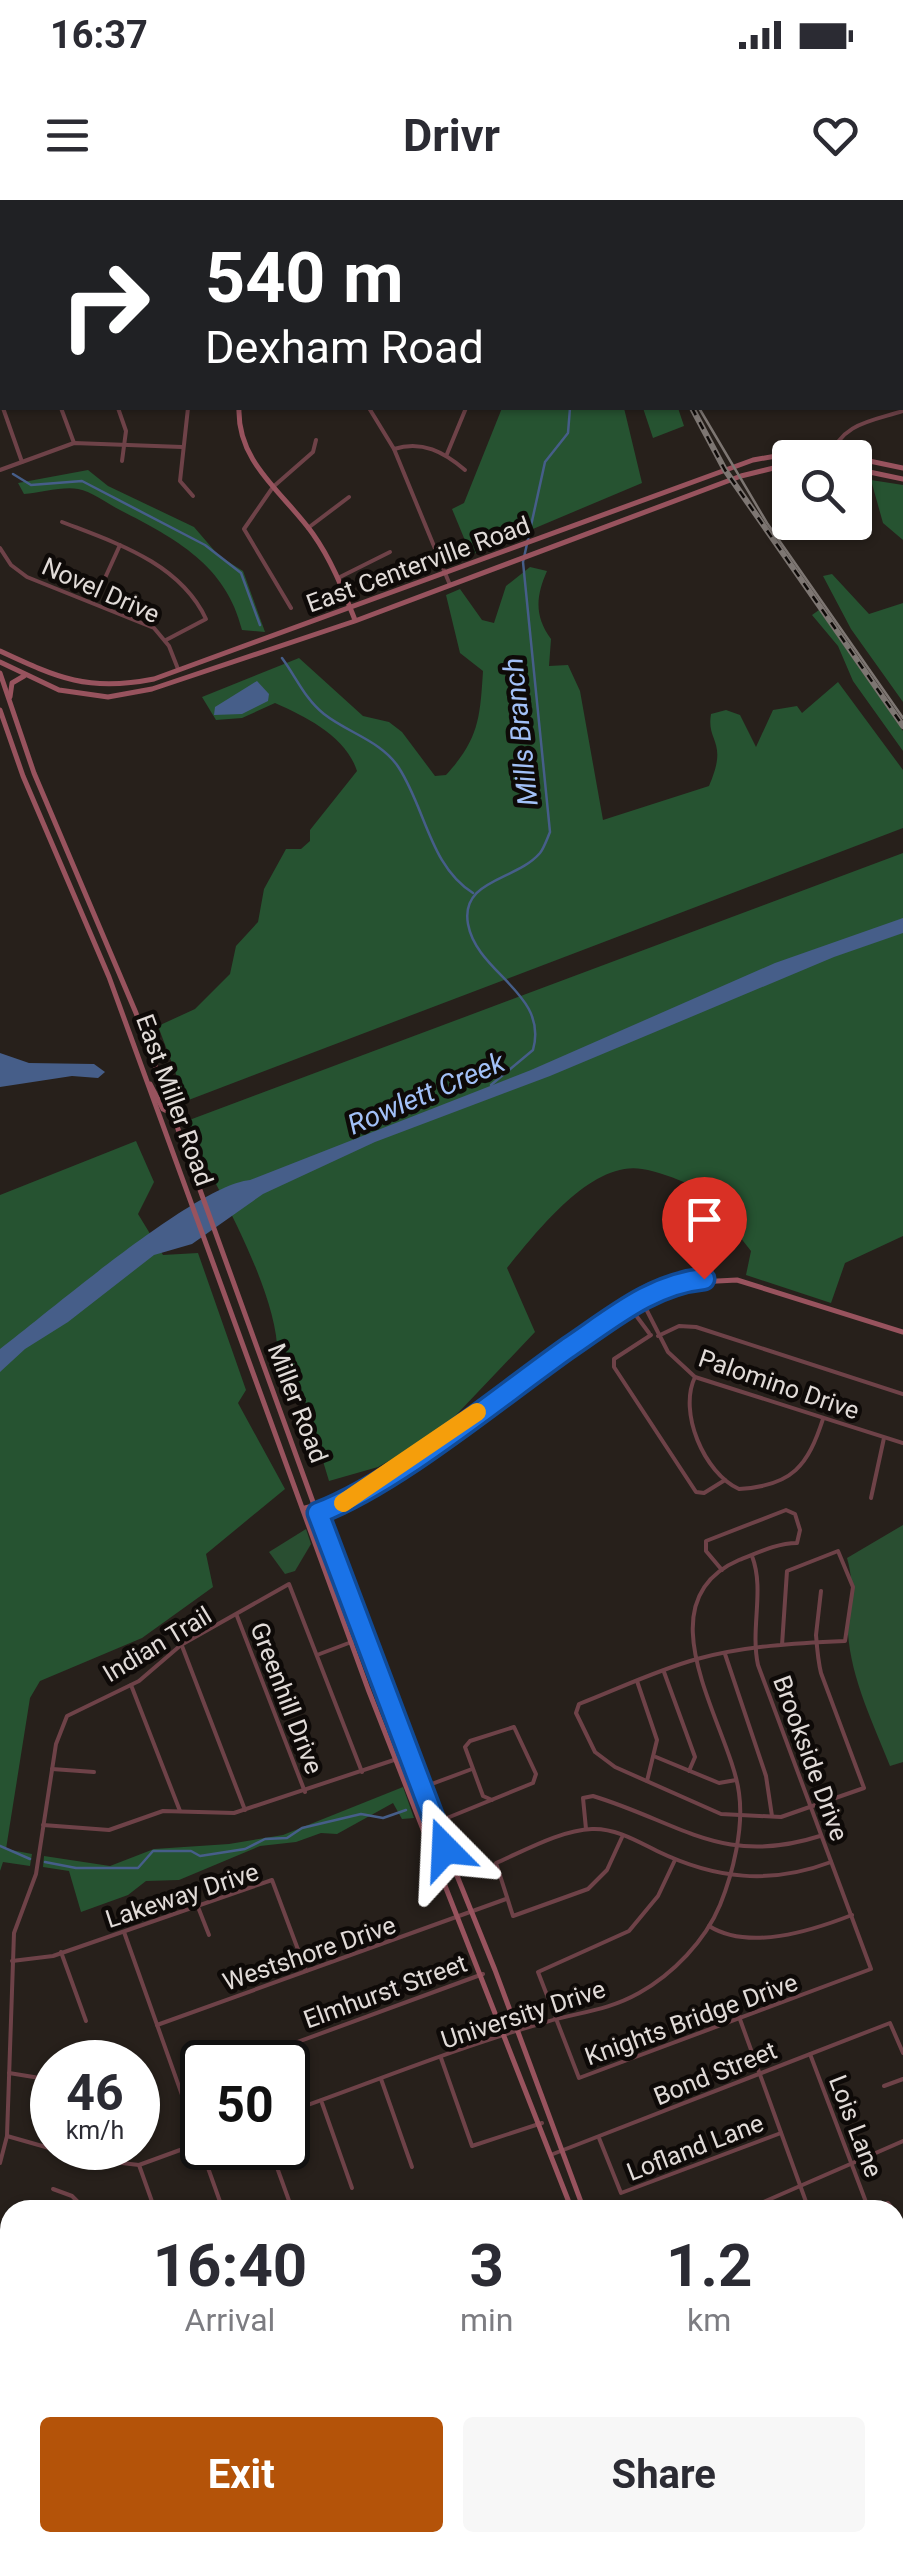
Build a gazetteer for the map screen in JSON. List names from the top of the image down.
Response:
{
  "streets": {
    "main road": ["East Centerville Road", "East Miller Road", "Miller Road"],
    "street": [
      "Novel Drive",
      "Palomino Drive",
      "Indian Trail",
      "Greenhill Drive",
      "Brookside Drive",
      "Lakeway Drive",
      "Westshore Drive",
      "Elmhurst Street",
      "University Drive",
      "Knights Bridge Drive",
      "Bond Street",
      "Lois Lane",
      "Lofland Lane"
    ]
  },
  "crossings": [
    ["East Centerville Road", "Novel Drive"],
    ["East Miller Road", "Miller Road"],
    ["Miller Road", "Westshore Drive"],
    ["Miller Road", "University Drive"],
    ["Miller Road", "Bond Street"],
    ["Indian Trail", "Greenhill Drive"],
    ["Indian Trail", "Lakeway Drive"],
    ["Brookside Drive", "Knights Bridge Drive"],
    ["Lakeway Drive", "Westshore Drive"],
    ["University Drive", "Knights Bridge Drive"],
    ["Bond Street", "Lois Lane"],
    ["Bond Street", "Lofland Lane"]
  ],
  "water": ["Mills Branch", "Rowlett Creek"],
  "page": {
    "status": "16:37",
    "header": "Drivr",
    "turn": ["540 m", "Dexham Road"],
    "speed": "46 km/h",
    "limit": "50",
    "eta": [
      "16:40",
      "Arrival",
      "3",
      "min",
      "1.2",
      "km"
    ],
    "buttons": ["Exit", "Share"]
  }
}
